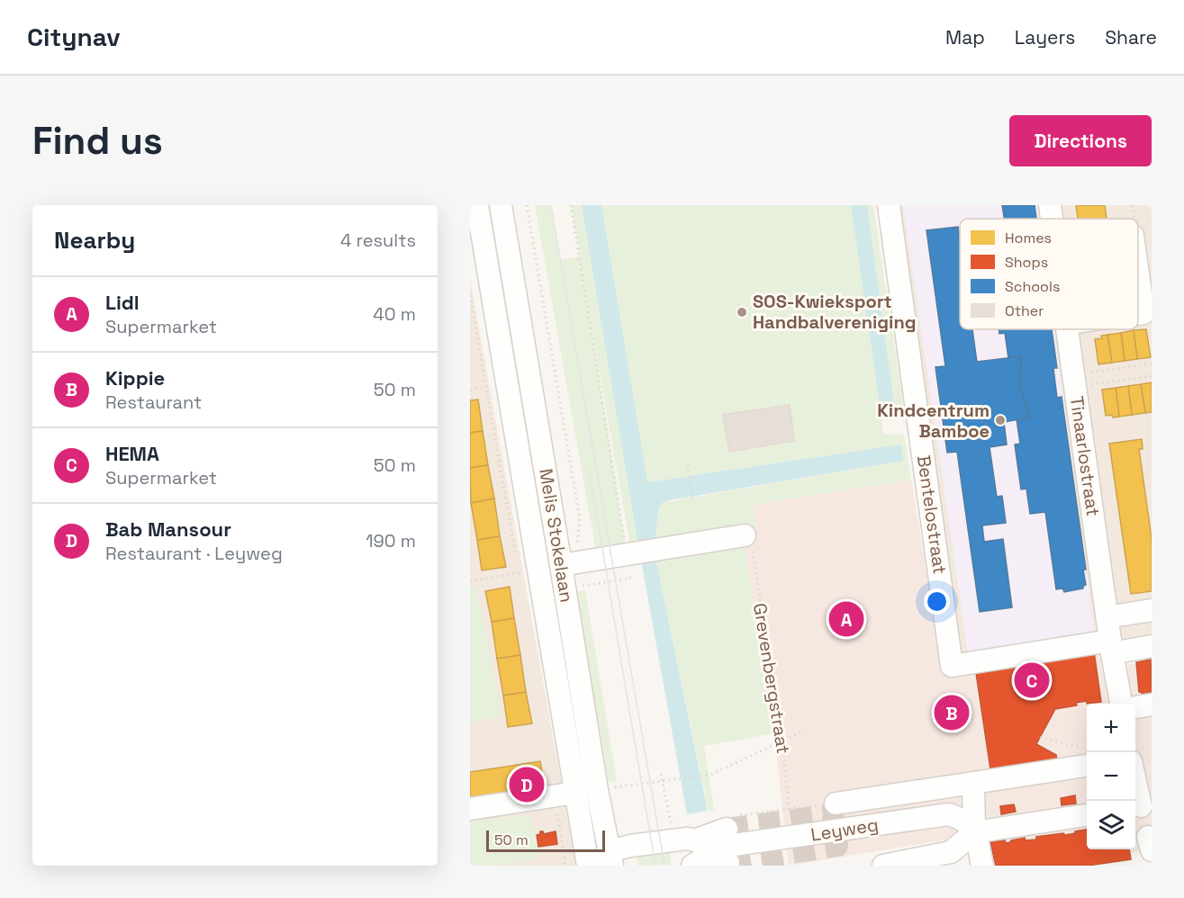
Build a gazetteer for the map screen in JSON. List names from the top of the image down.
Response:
{
  "streets": {
    "street": [
      "Tinaarlostraat",
      "Bentelostraat",
      "Melis Stokelaan",
      "Leyweg"
    ],
    "path": ["Grevenbergstraat"]
  },
  "crossings": [
    ["Tinaarlostraat", "Bentelostraat"],
    ["Melis Stokelaan", "Leyweg"]
  ],
  "places": ["SOS-Kwieksport Handbalvereniging", "Kindcentrum Bamboe"],
  "legend": [
    "Homes",
    "Shops",
    "Schools",
    "Other"
  ],
  "scale_bar": "50 m",
  "page": {
    "header": "Citynav",
    "nav": ["Map", "Layers", "Share"],
    "buttons": "Directions",
    "title": "Find us",
    "heading": ["Nearby", "4 results"],
    "list": [
      {
        "mark": "A",
        "name": "Lidl",
        "note": "Supermarket",
        "value": "40 m"
      },
      {
        "mark": "B",
        "name": "Kippie",
        "note": "Restaurant",
        "value": "50 m"
      },
      {
        "mark": "C",
        "name": "HEMA",
        "note": "Supermarket",
        "value": "50 m"
      },
      {
        "mark": "D",
        "name": "Bab Mansour",
        "note": "Restaurant · Leyweg",
        "value": "190 m"
      }
    ],
    "pins": [
      "A",
      "C",
      "B",
      "D"
    ],
    "map_buttons": ["+", "−"],
    "scale": "50 m"
  }
}
